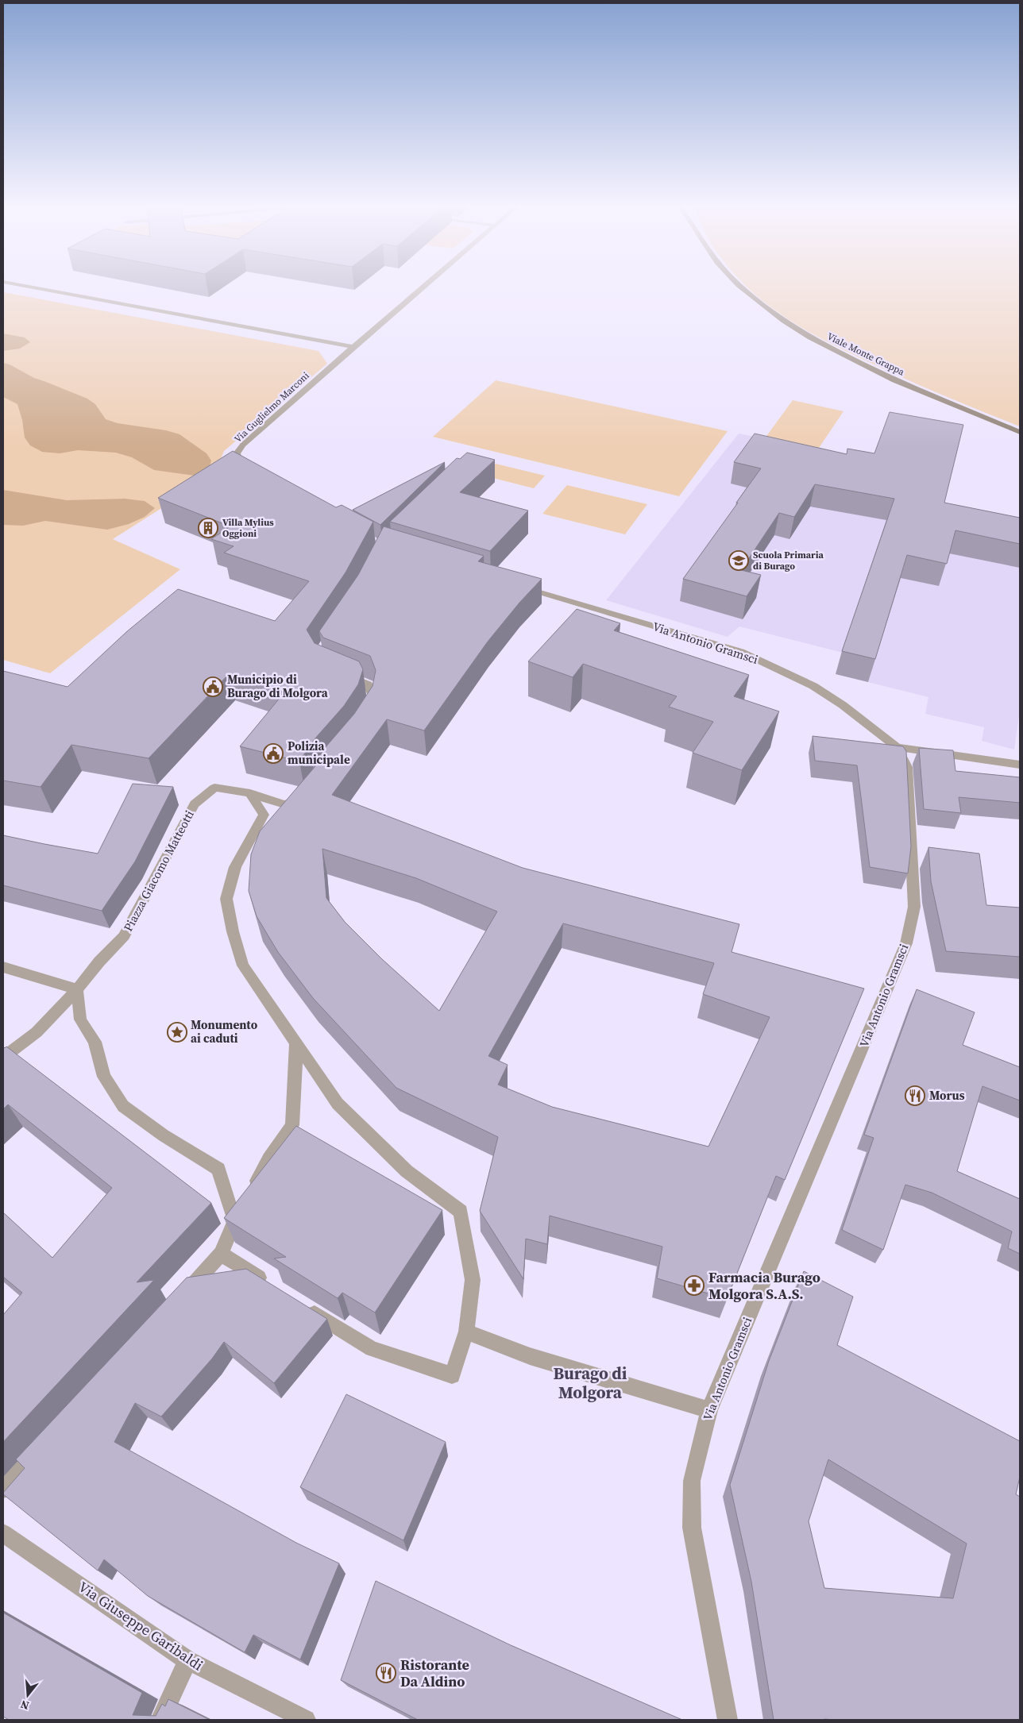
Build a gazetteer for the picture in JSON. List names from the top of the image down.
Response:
{
  "streets": {
    "street": [
      "Viale Monte Grappa",
      "Via Guglielmo Marconi",
      "Via Antonio Gramsci",
      "Piazza Giacomo Matteotti",
      "Via Giuseppe Garibaldi"
    ]
  },
  "districts": ["Burago di Molgora"],
  "places": {
    "building": ["Villa Mylius Oggioni"],
    "school or university": ["Scuola Primaria di Burago"],
    "public building": ["Municipio di Burago di Molgora", "Polizia municipale"],
    "place": ["Monumento ai caduti"],
    "restaurant": ["Morus", "Ristorante Da Aldino"],
    "pharmacy": ["Farmacia Burago Molgora S.A.S."]
  },
  "north": "bottom"
}
